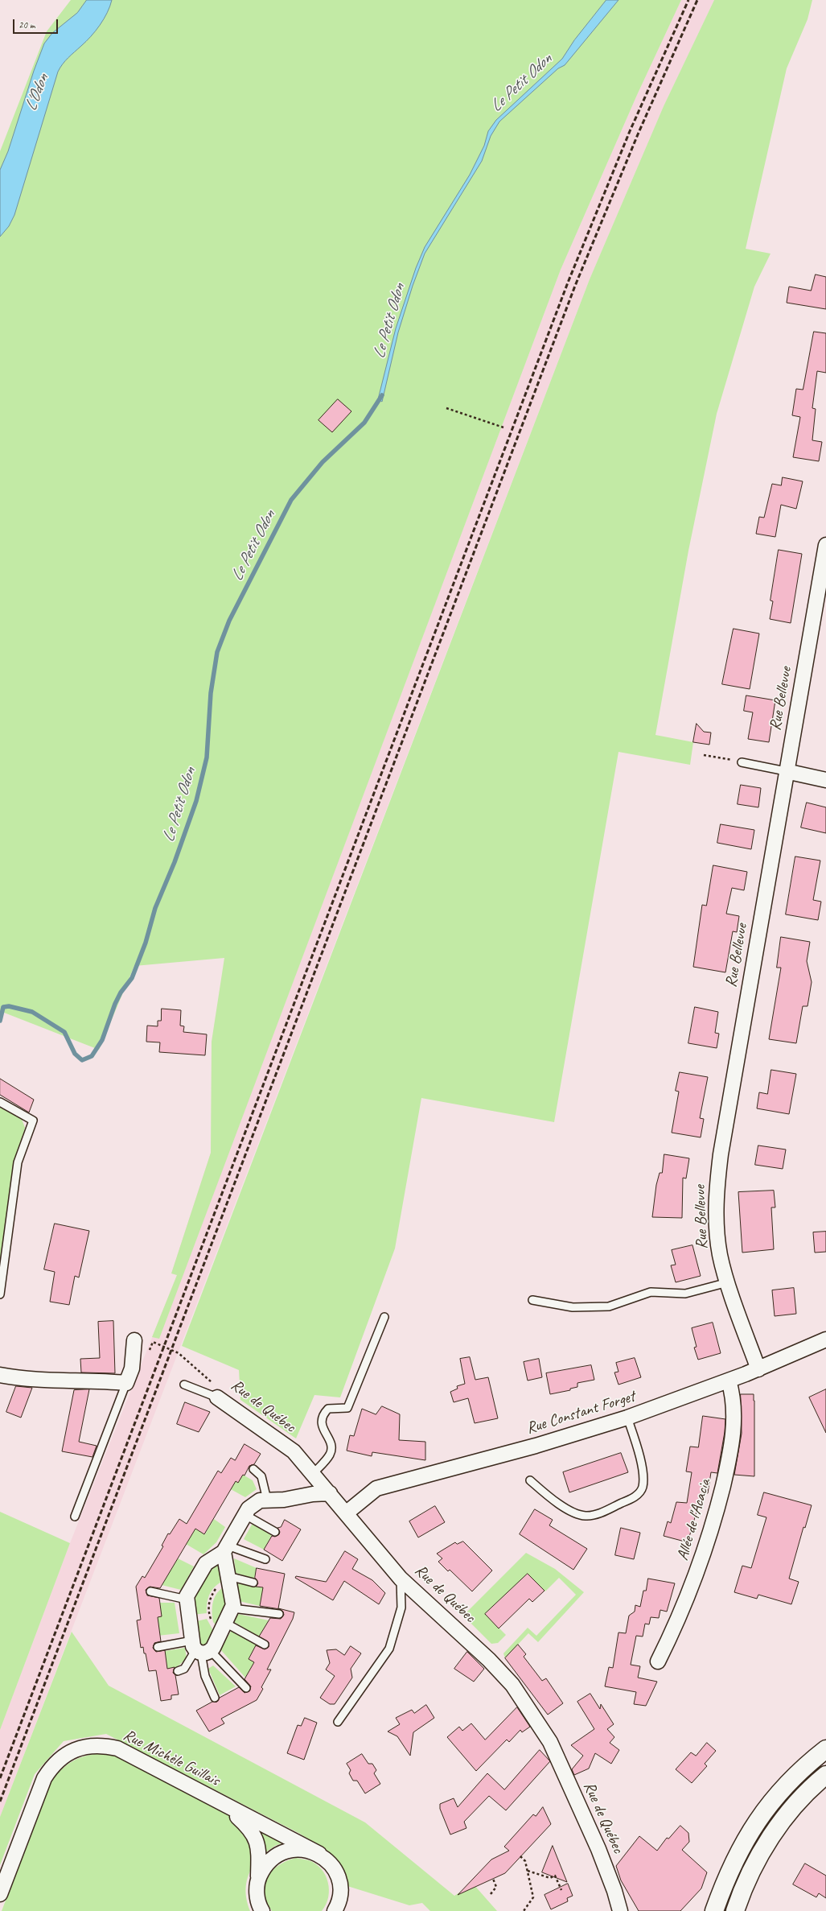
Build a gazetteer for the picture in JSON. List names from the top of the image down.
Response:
{
  "streets": {
    "street": [
      "Rue Bellevue",
      "Rue de Québec",
      "Rue Constant Forget",
      "Allée de l'Acacia",
      "Rue Michèle Guillais"
    ]
  },
  "crossings": [
    ["Rue Bellevue", "Rue Constant Forget"],
    ["Rue de Québec", "Rue Constant Forget"],
    ["Rue Constant Forget", "Allée de l'Acacia"]
  ],
  "water": ["Le Petit Odon", "L'Odon"],
  "scale_bar": "20 m"
}
